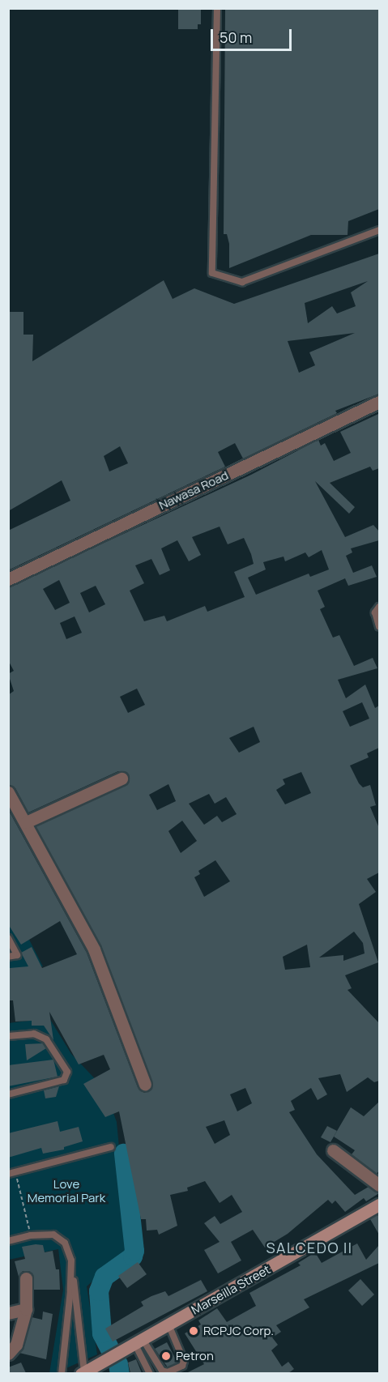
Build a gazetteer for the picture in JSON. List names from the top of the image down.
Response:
{
  "streets": {
    "main road": ["Marseilla Street"],
    "street": ["Nawasa Road"]
  },
  "districts": ["SALCEDO II"],
  "parks": ["Love Memorial Park"],
  "places": ["RCPJC Corp.", "Petron"],
  "scale_bar": "50 m"
}
